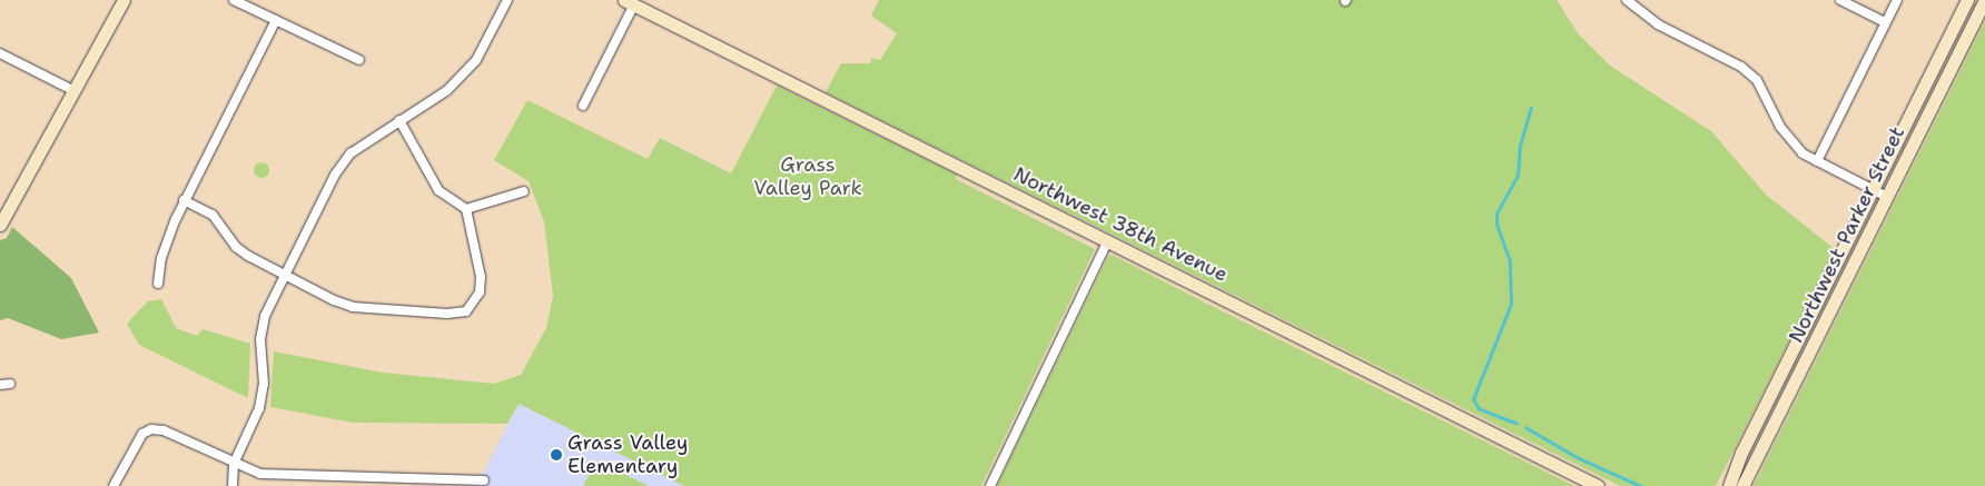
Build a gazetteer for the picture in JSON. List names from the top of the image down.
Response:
{
  "streets": {
    "street": ["Northwest 38th Avenue", "Northwest Parker Street"]
  },
  "parks": ["Grass Valley Park"],
  "places": ["Grass Valley Elementary"]
}
